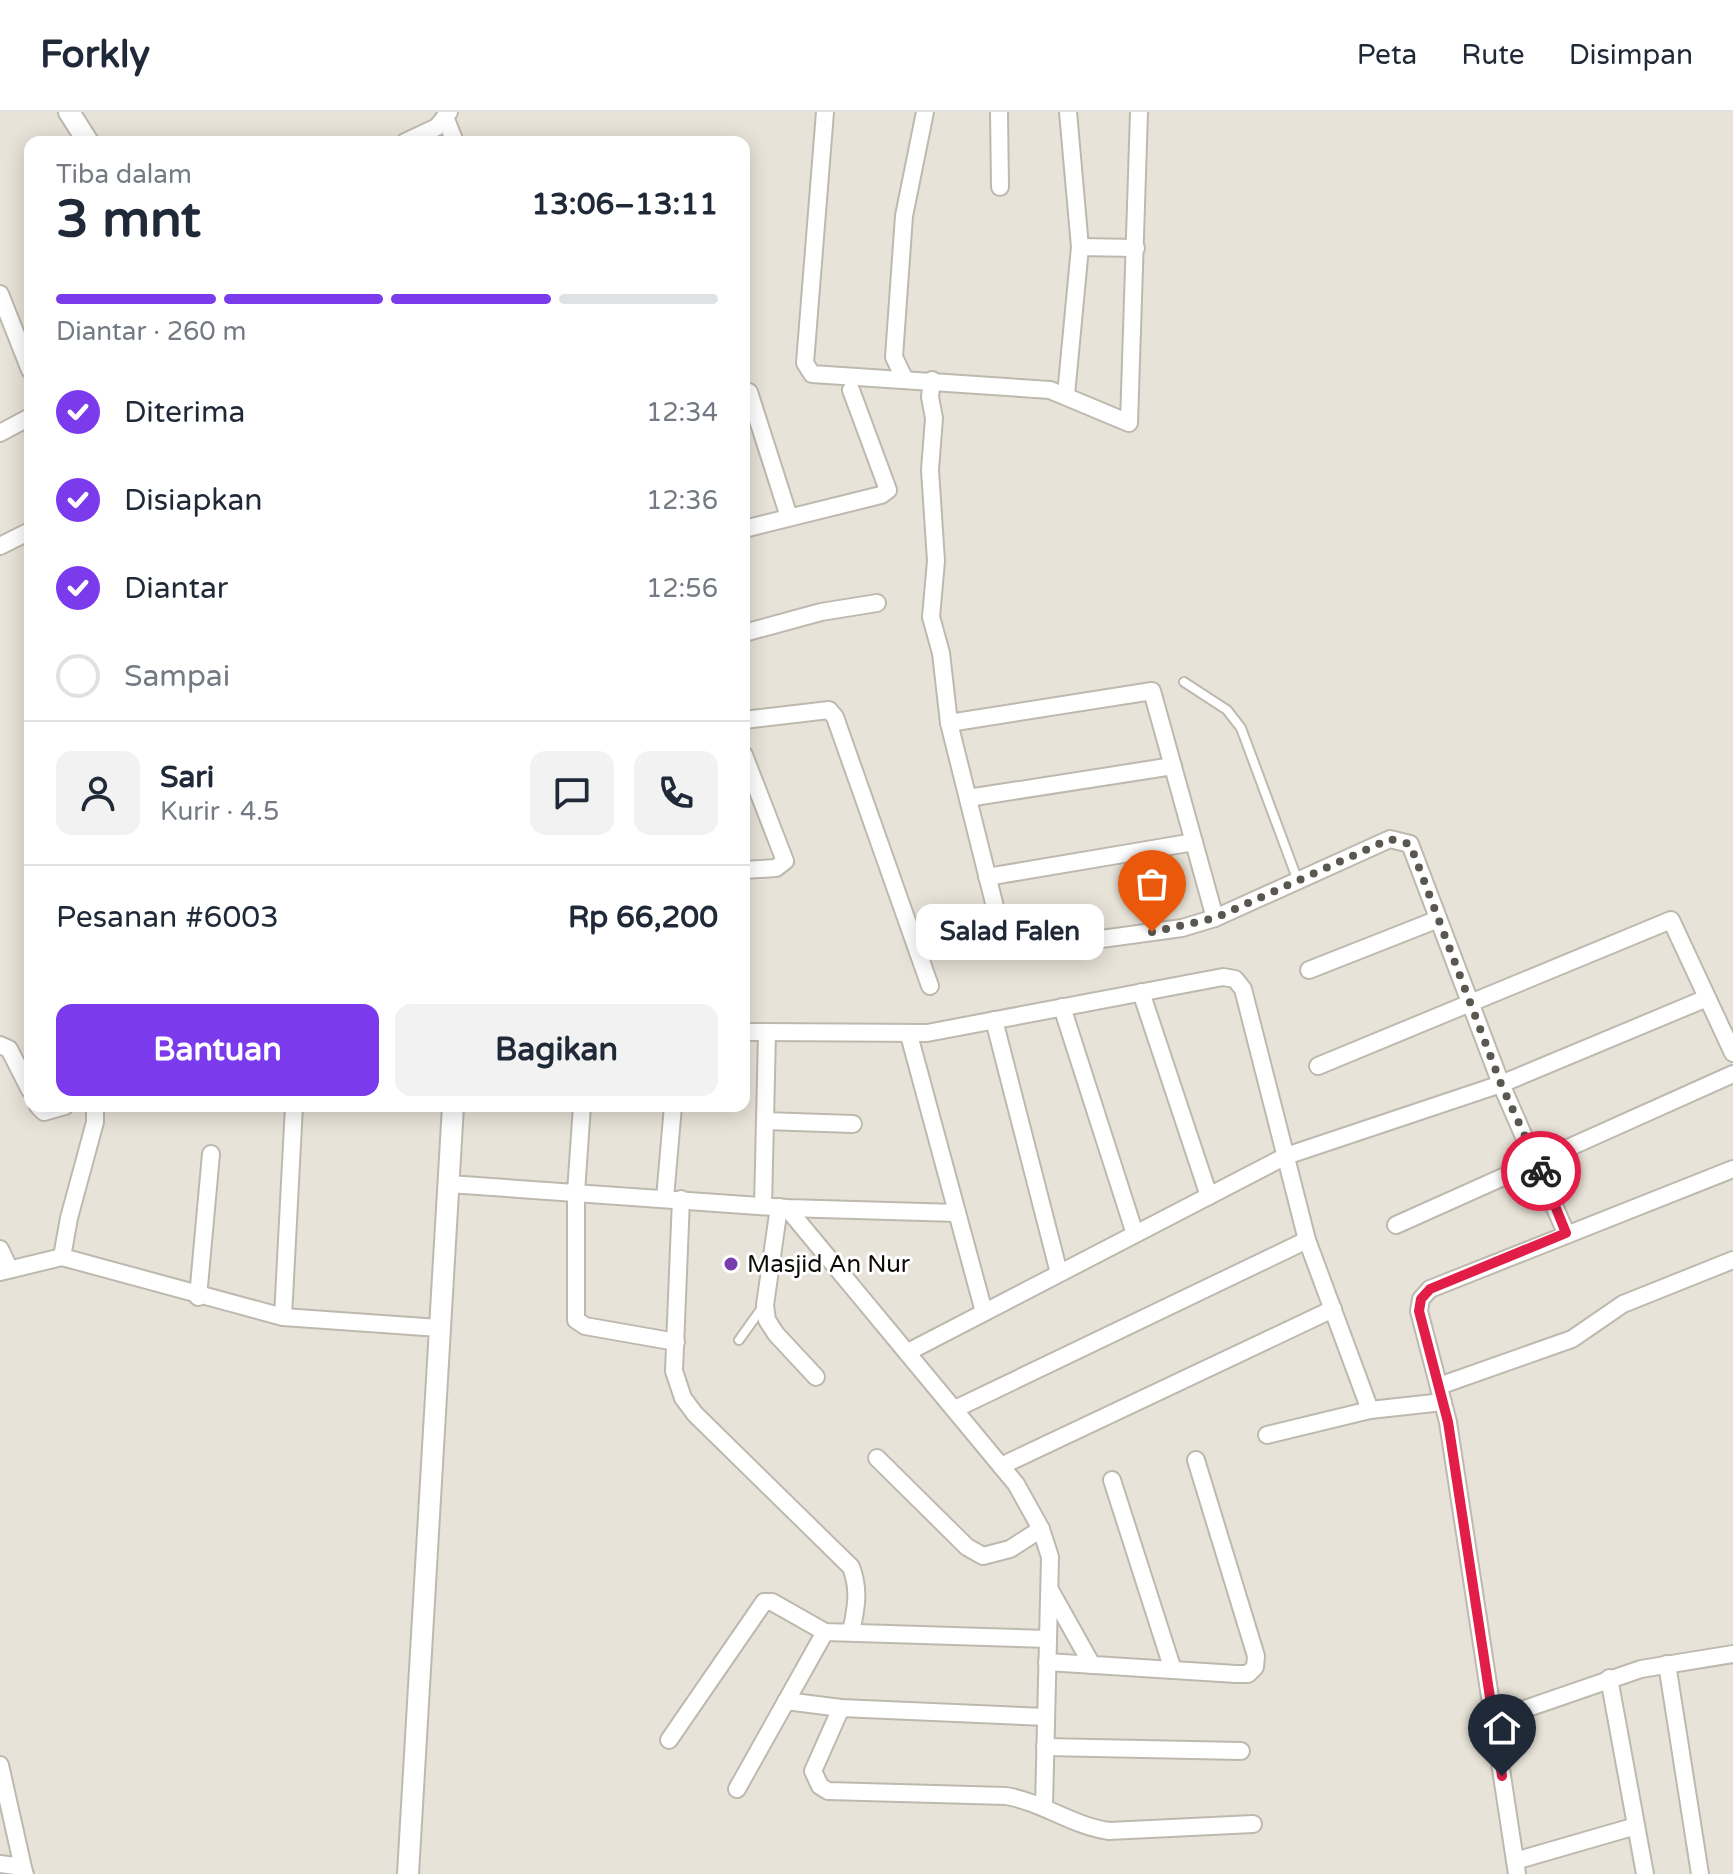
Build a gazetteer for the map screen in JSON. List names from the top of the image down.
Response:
{
  "places": ["Salad Falen", "Masjid An Nur"],
  "page": {
    "header": "Forkly",
    "nav": ["Peta", "Rute", "Disimpan"],
    "heading": ["3 mnt", "Tiba dalam", "13:06–13:11"],
    "panel": [
      "Sari",
      "Kurir · 4.5",
      "Pesanan #6003",
      "Rp 66,200"
    ],
    "bar": "Diantar · 260 m",
    "list": [
      ["Diterima", "12:34"],
      ["Disiapkan", "12:36"],
      ["Diantar", "12:56"],
      "Sampai"
    ],
    "bubble": "Salad Falen",
    "buttons": ["Bantuan", "Bagikan"]
  }
}
